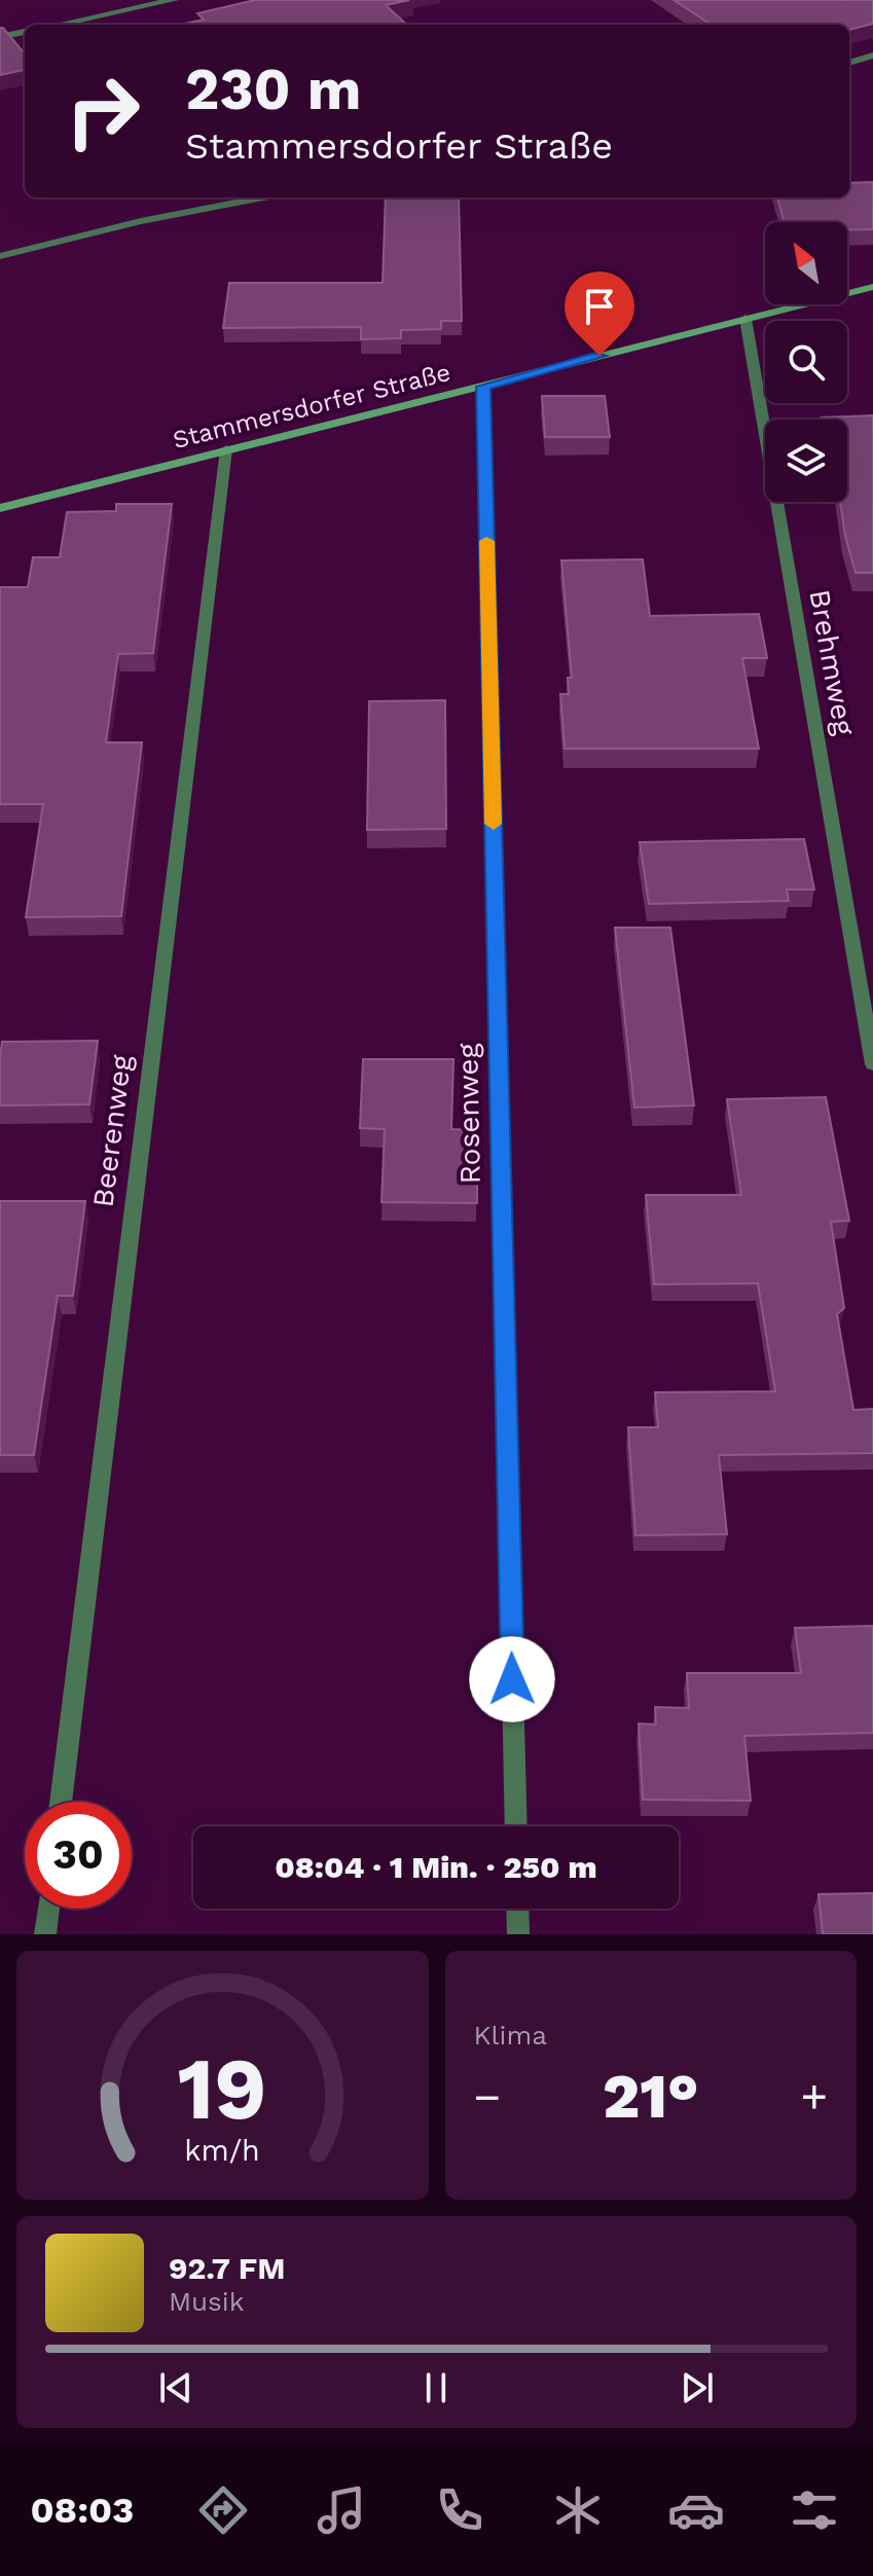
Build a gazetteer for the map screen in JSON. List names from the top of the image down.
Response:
{
  "streets": {
    "main road": ["Stammersdorfer Straße"],
    "street": ["Brehmweg", "Rosenweg", "Beerenweg"]
  },
  "crossings": [
    ["Stammersdorfer Straße", "Brehmweg"],
    ["Stammersdorfer Straße", "Rosenweg"],
    ["Stammersdorfer Straße", "Beerenweg"]
  ],
  "north": "top left",
  "page": {
    "turn": ["230 m", "Stammersdorfer Straße"],
    "limit": "30",
    "trip": "08:04 · 1 Min. · 250 m",
    "tile": "Klima",
    "heat": ["−", "21°", "+"],
    "song": ["92.7 FM", "Musik"],
    "tabs": "08:03",
    "gauge": ["19", "km/h"]
  }
}
